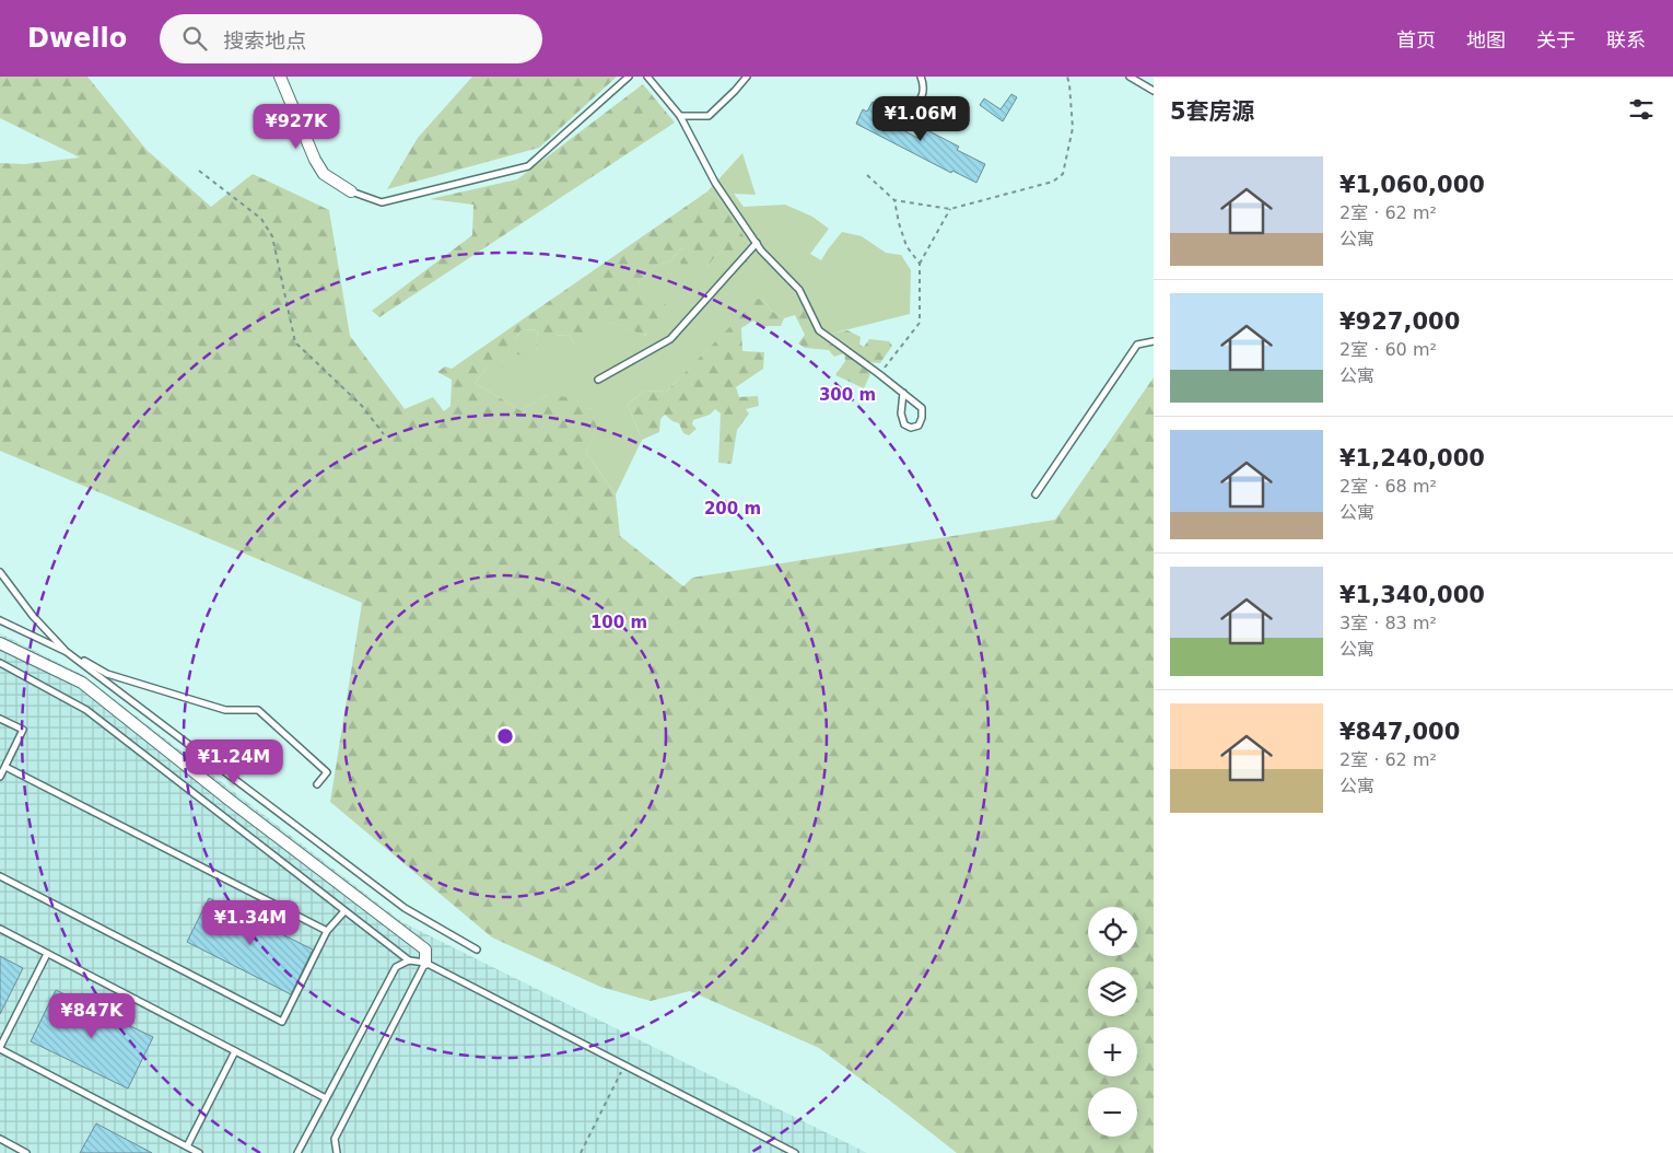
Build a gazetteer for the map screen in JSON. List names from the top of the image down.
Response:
{
  "page": {
    "header": "Dwello",
    "search": "搜索地点",
    "nav": [
      "首页",
      "地图",
      "关于",
      "联系"
    ],
    "heading": "5套房源",
    "price": [
      "¥1.06M",
      "¥927K",
      "¥1.24M",
      "¥1.34M",
      "¥847K"
    ],
    "list": [
      {
        "name": "¥1,060,000",
        "note": "2室 · 62 m² · 公寓"
      },
      {
        "name": "¥927,000",
        "note": "2室 · 60 m² · 公寓"
      },
      {
        "name": "¥1,240,000",
        "note": "2室 · 68 m² · 公寓"
      },
      {
        "name": "¥1,340,000",
        "note": "3室 · 83 m² · 公寓"
      },
      {
        "name": "¥847,000",
        "note": "2室 · 62 m² · 公寓"
      }
    ],
    "map_buttons": ["+", "−"]
  },
  "rings": ["300 m", "200 m", "100 m"]
}
